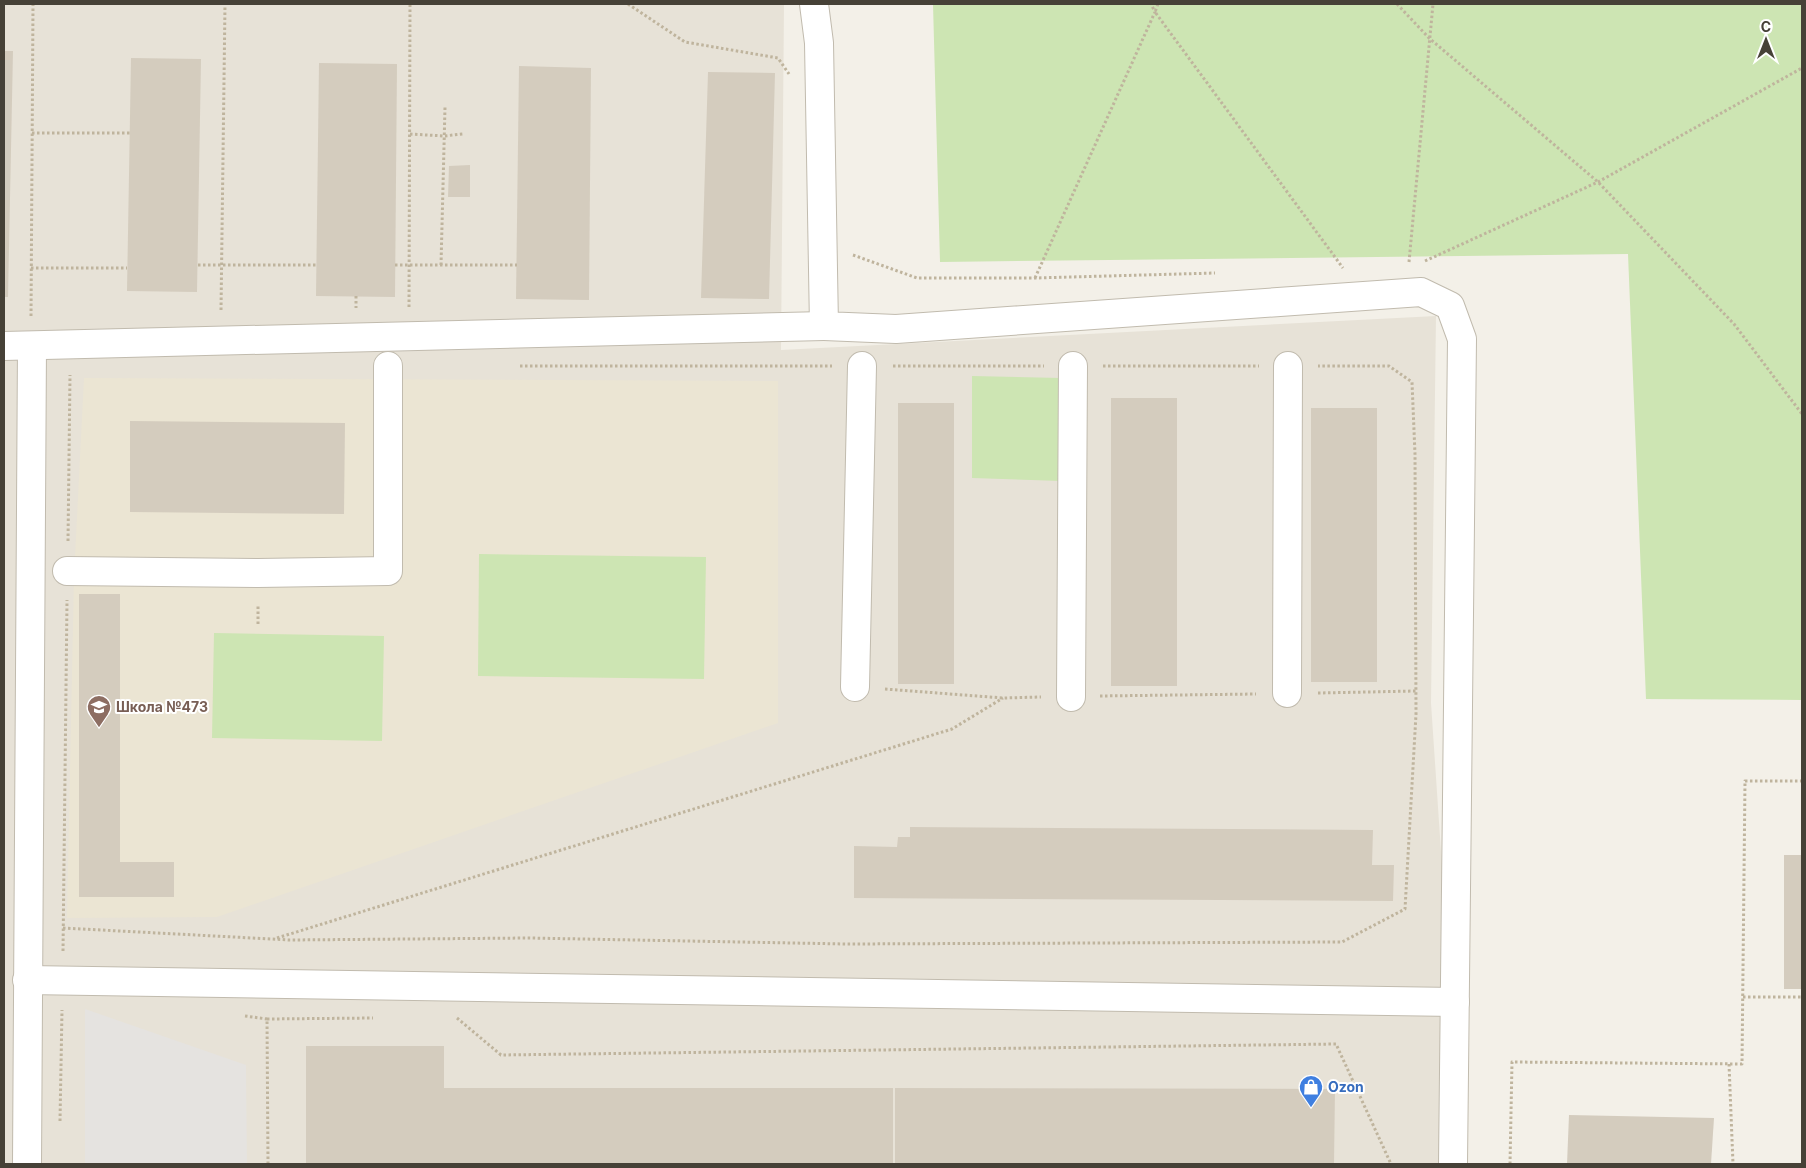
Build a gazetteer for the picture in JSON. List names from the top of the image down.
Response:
{
  "places": {
    "school or university": ["Школа №473"],
    "shop": ["Ozon"]
  },
  "north": "top"
}
